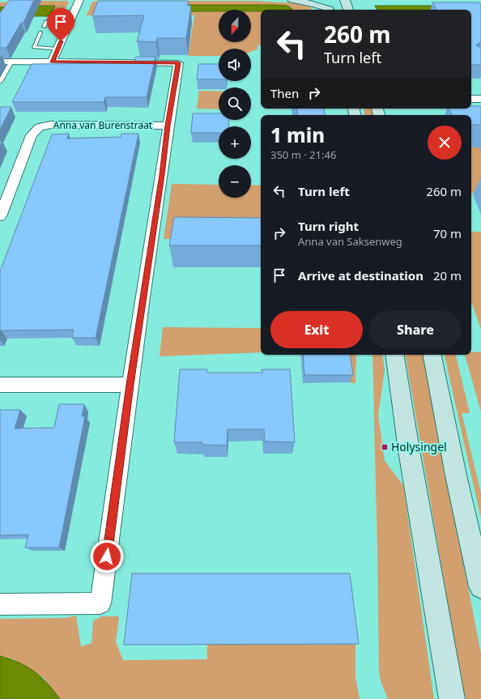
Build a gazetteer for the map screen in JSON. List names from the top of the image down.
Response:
{
  "streets": {
    "street": ["Anna van Burenstraat"]
  },
  "places": {
    "transit": ["Holysingel"]
  },
  "north": "bottom",
  "page": {
    "map_buttons": ["+", "−"],
    "turn": ["260 m", "Turn left"],
    "then": "Then",
    "heading": ["1 min", "350 m · 21:46"],
    "list": [
      {
        "name": "Turn left",
        "value": "260 m"
      },
      {
        "name": "Turn right",
        "note": "Anna van Saksenweg",
        "value": "70 m"
      },
      {
        "name": "Arrive at destination",
        "value": "20 m"
      }
    ],
    "buttons": ["Exit", "Share"]
  }
}
